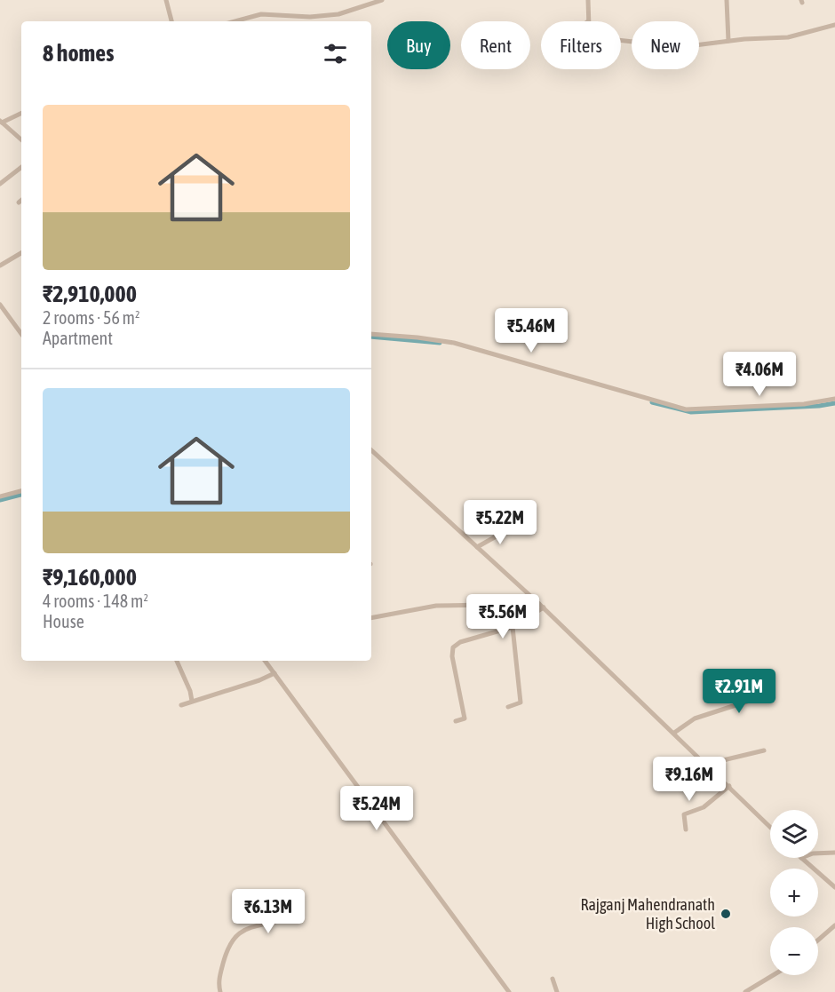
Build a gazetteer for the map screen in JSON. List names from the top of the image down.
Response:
{
  "places": ["Rajganj Mahendranath High School"],
  "page": {
    "chip": [
      "Buy",
      "Rent",
      "Filters",
      "New"
    ],
    "heading": "8 homes",
    "list": [
      {
        "name": "₹2,910,000",
        "note": "2 rooms · 56 m² · Apartment"
      },
      {
        "name": "₹9,160,000",
        "note": "4 rooms · 148 m² · House"
      }
    ],
    "price": [
      "₹5.46M",
      "₹4.06M",
      "₹5.22M",
      "₹5.56M",
      "₹2.91M",
      "₹9.16M",
      "₹5.24M",
      "₹6.13M"
    ],
    "map_buttons": ["+", "−"]
  }
}
